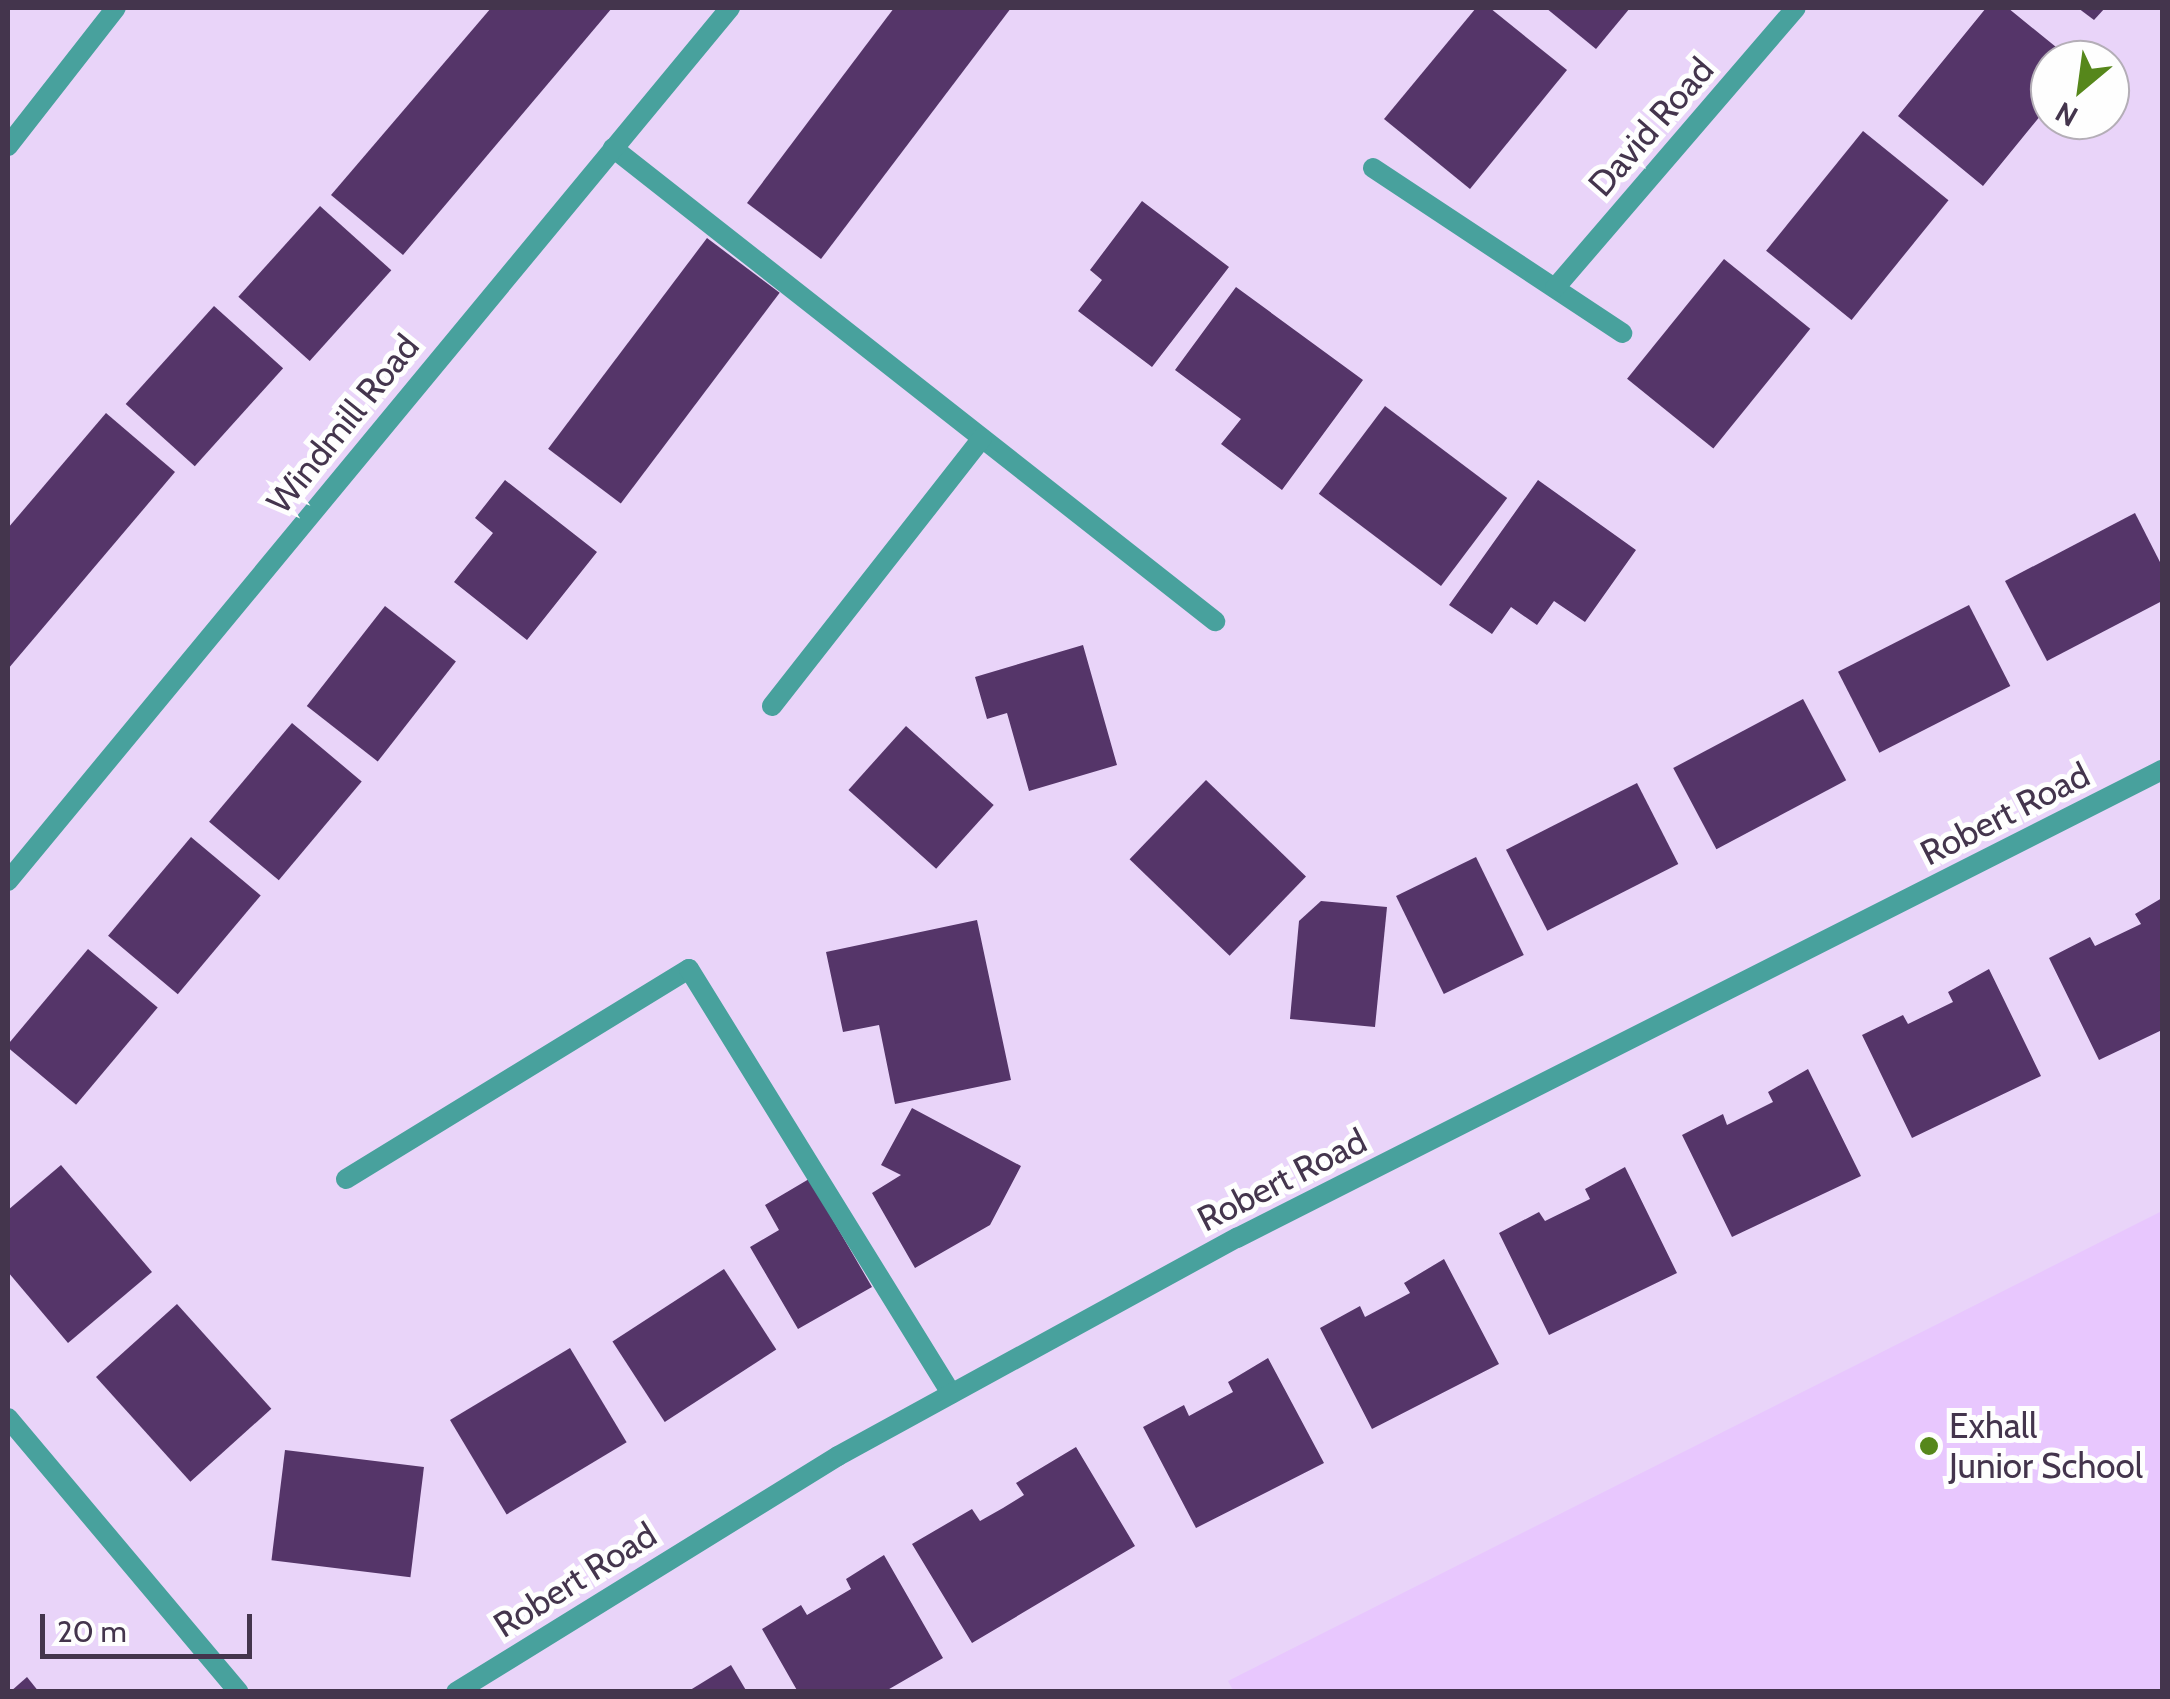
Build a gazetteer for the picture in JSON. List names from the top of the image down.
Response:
{
  "streets": {
    "street": ["David Road", "Windmill Road", "Robert Road"]
  },
  "places": ["Exhall Junior School"],
  "scale_bar": "20 m",
  "north": "bottom left"
}
